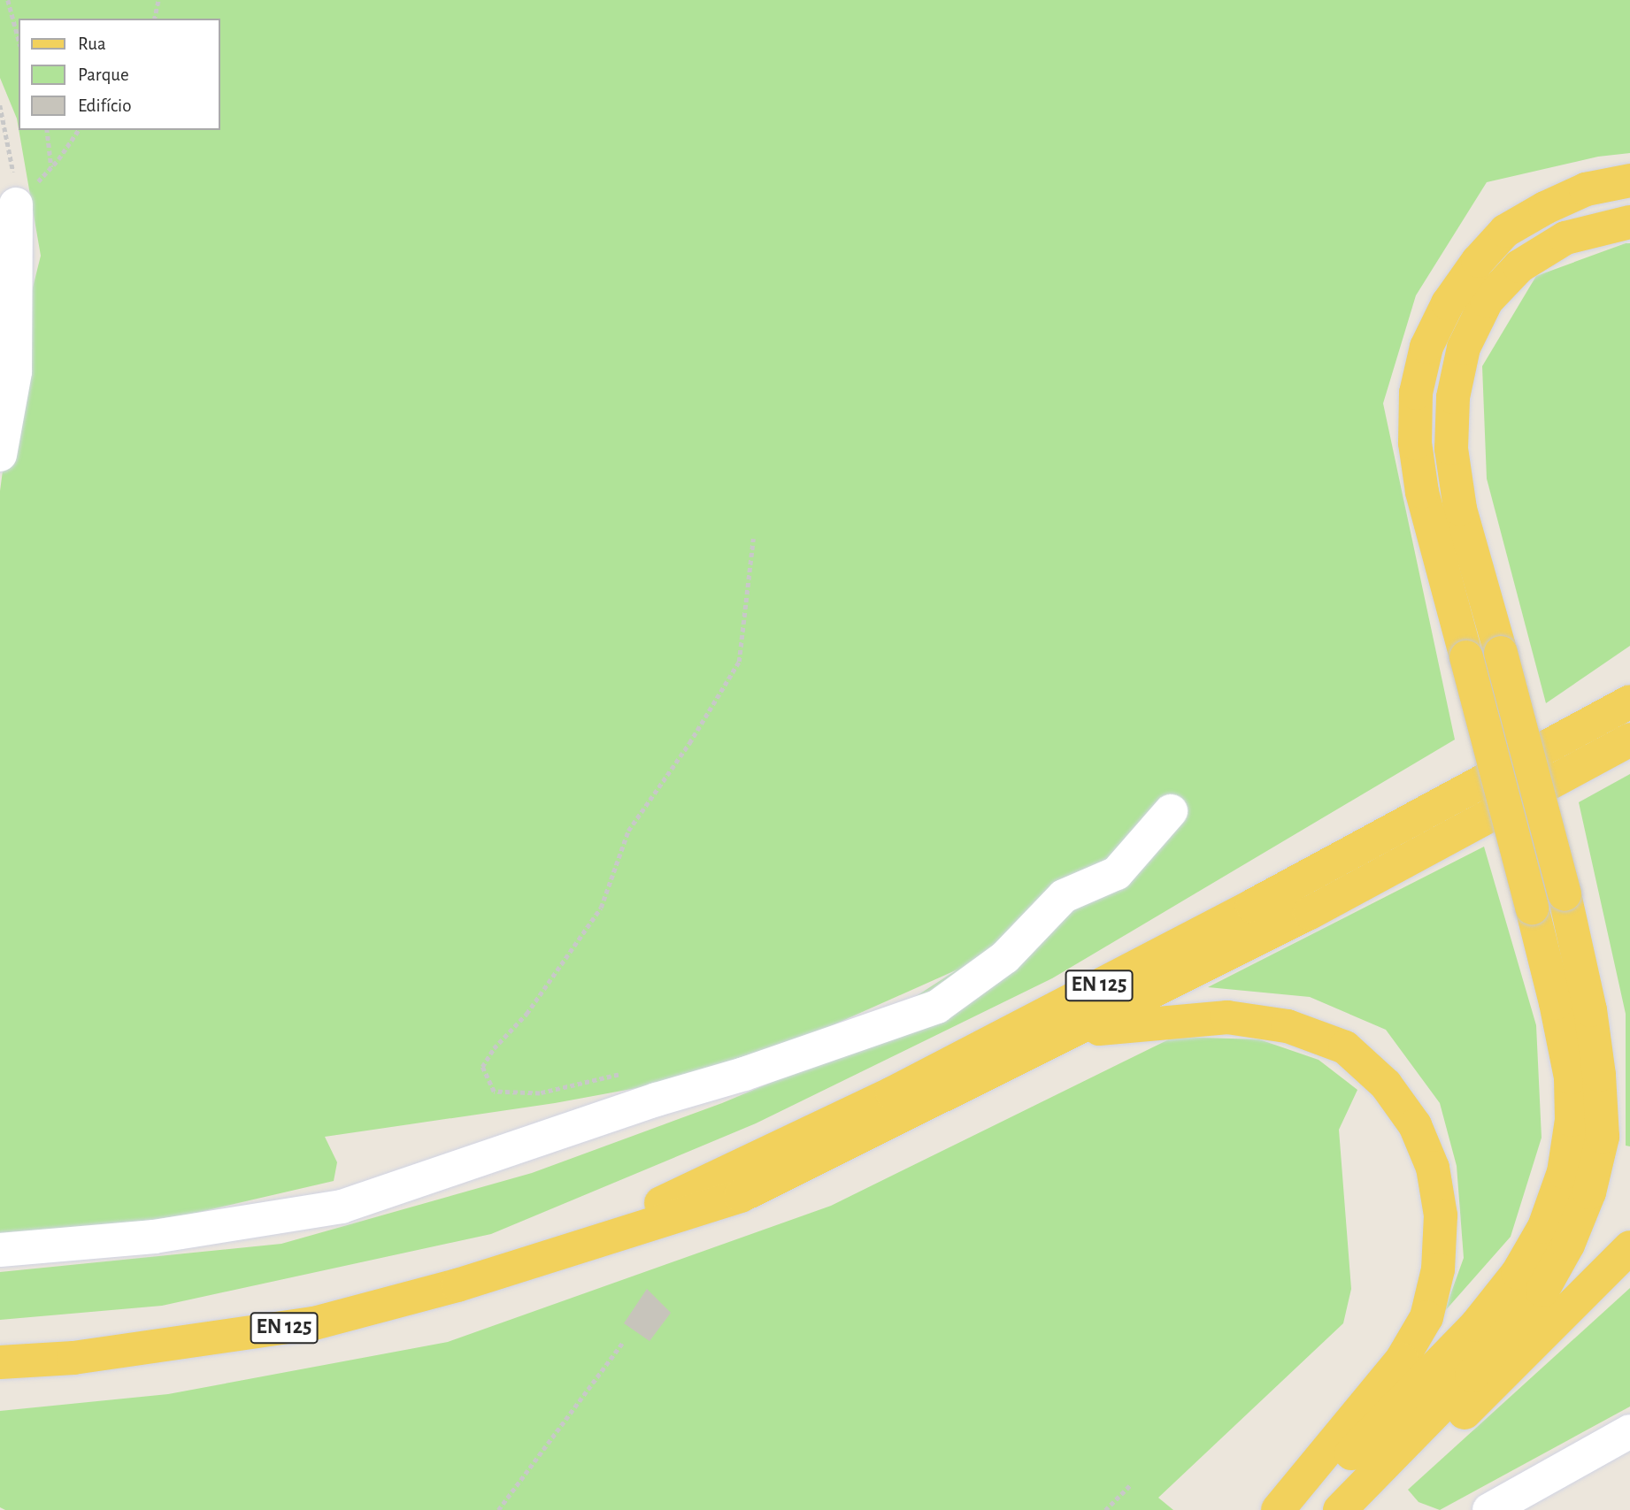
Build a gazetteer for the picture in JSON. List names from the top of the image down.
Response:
{
  "streets": {
    "main road": ["EN 125"]
  },
  "legend": ["Rua", "Parque", "Edifício"]
}
